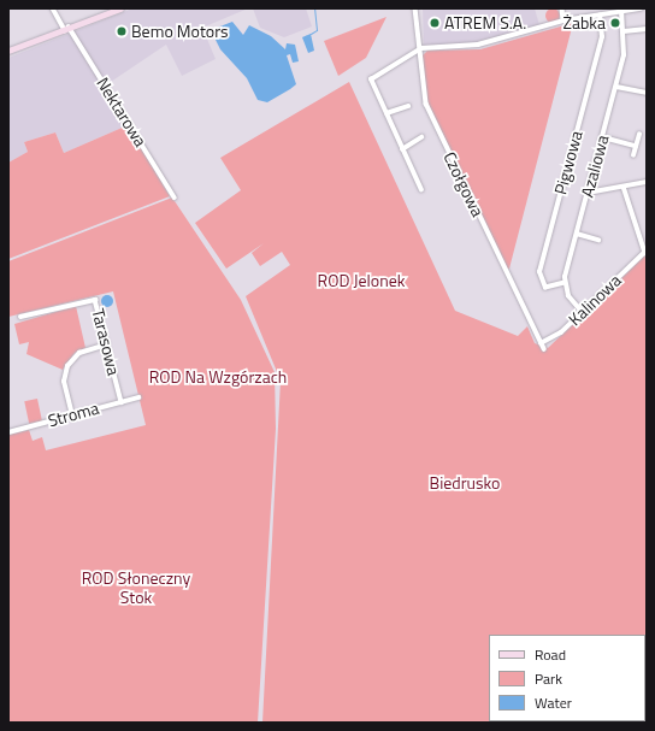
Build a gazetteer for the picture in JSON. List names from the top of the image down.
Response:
{
  "streets": {
    "street": [
      "Nektarowa",
      "Pigwowa",
      "Azaliowa",
      "Czołgowa",
      "Kalinowa",
      "Tarasowa",
      "Stroma"
    ]
  },
  "crossings": [
    ["Pigwowa", "Azaliowa"],
    ["Czołgowa", "Kalinowa"],
    ["Tarasowa", "Stroma"]
  ],
  "parks": [
    "ROD Jelonek",
    "ROD Na Wzgórzach",
    "Biedrusko",
    "ROD Słoneczny Stok"
  ],
  "places": ["ATREM S.A.", "Żabka", "Bemo Motors"],
  "legend": ["Road", "Park", "Water"]
}
